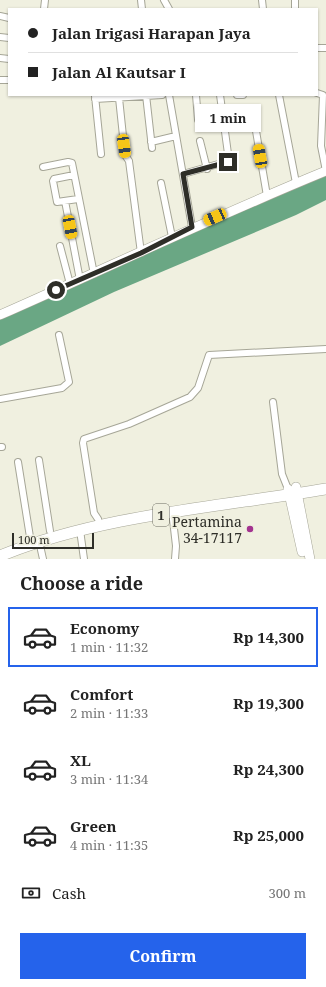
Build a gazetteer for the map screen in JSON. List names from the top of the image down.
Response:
{
  "streets": {
    "highway": ["1"]
  },
  "places": ["Pertamina 34-17117"],
  "scale_bar": "100 m",
  "page": {
    "banner": ["Jalan Irigasi Harapan Jaya", "Jalan Al Kautsar I"],
    "bubble": "1 min",
    "scale": "100 m",
    "heading": "Choose a ride",
    "list": [
      {
        "name": "Economy",
        "note": "1 min · 11:32",
        "value": "Rp 14,300"
      },
      {
        "name": "Comfort",
        "note": "2 min · 11:33",
        "value": "Rp 19,300"
      },
      {
        "name": "XL",
        "note": "3 min · 11:34",
        "value": "Rp 24,300"
      },
      {
        "name": "Green",
        "note": "4 min · 11:35",
        "value": "Rp 25,000"
      }
    ],
    "pay": ["Cash", "300 m"],
    "buttons": "Confirm"
  }
}
